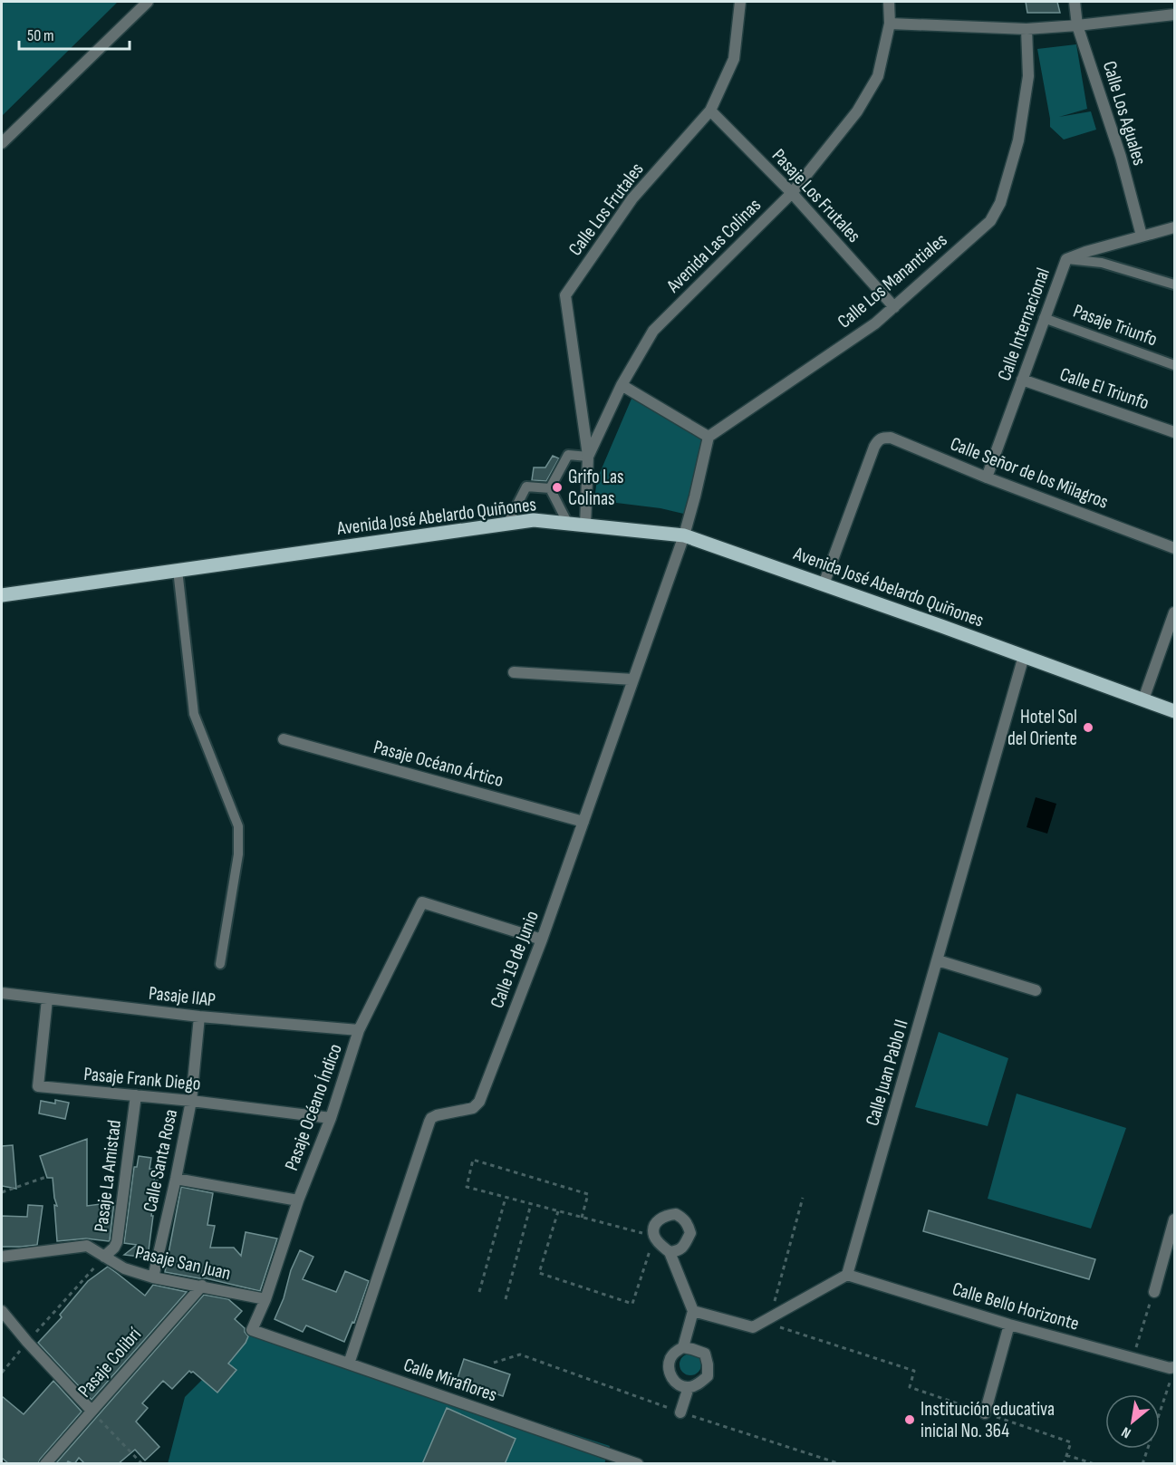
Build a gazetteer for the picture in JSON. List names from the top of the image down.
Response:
{
  "streets": {
    "main road": ["Avenida José Abelardo Quiñones"],
    "street": [
      "Calle Los Aguales",
      "Pasaje Los Frutales",
      "Calle Los Frutales",
      "Avenida Las Colinas",
      "Calle Los Manantiales",
      "Calle Internacional",
      "Calle El Triunfo",
      "Calle Señor de los Milagros",
      "Pasaje Océano Ártico",
      "Calle 19 de Junio",
      "Pasaje IIAP",
      "Calle Juan Pablo II",
      "Pasaje Frank Diego",
      "Pasaje Océano Índico",
      "Calle Santa Rosa",
      "Pasaje La Amistad",
      "Pasaje San Juan",
      "Calle Bello Horizonte",
      "Pasaje Colibrí",
      "Calle Miraflores"
    ],
    "lane": ["Pasaje Triunfo"]
  },
  "crossings": [
    ["Calle Los Aguales", "Calle Internacional"],
    ["Pasaje Los Frutales", "Calle Los Frutales"],
    ["Pasaje Los Frutales", "Avenida Las Colinas"],
    ["Pasaje Los Frutales", "Calle Los Manantiales"],
    ["Calle Los Frutales", "Avenida Las Colinas"],
    ["Avenida Las Colinas", "Avenida José Abelardo Quiñones"],
    ["Calle Internacional", "Pasaje Triunfo"],
    ["Calle Internacional", "Calle El Triunfo"],
    ["Calle Internacional", "Calle Señor de los Milagros"],
    ["Calle Señor de los Milagros", "Avenida José Abelardo Quiñones"],
    ["Avenida José Abelardo Quiñones", "Calle 19 de Junio"],
    ["Avenida José Abelardo Quiñones", "Calle Juan Pablo II"],
    ["Pasaje Océano Ártico", "Calle 19 de Junio"],
    ["Calle 19 de Junio", "Pasaje Océano Índico"],
    ["Calle 19 de Junio", "Calle Miraflores"],
    ["Pasaje IIAP", "Pasaje Frank Diego"],
    ["Pasaje IIAP", "Pasaje Océano Índico"],
    ["Pasaje IIAP", "Calle Santa Rosa"],
    ["Calle Juan Pablo II", "Calle Bello Horizonte"],
    ["Pasaje Frank Diego", "Pasaje Océano Índico"],
    ["Pasaje Frank Diego", "Calle Santa Rosa"],
    ["Pasaje Frank Diego", "Pasaje La Amistad"],
    ["Pasaje Océano Índico", "Pasaje San Juan"],
    ["Pasaje Océano Índico", "Calle Miraflores"],
    ["Calle Santa Rosa", "Pasaje San Juan"],
    ["Pasaje La Amistad", "Pasaje San Juan"],
    ["Pasaje San Juan", "Pasaje Colibrí"]
  ],
  "places": ["Grifo Las Colinas", "Hotel Sol del Oriente", "Institución educativa inicial No. 364"],
  "scale_bar": "50 m",
  "north": "bottom left"
}
